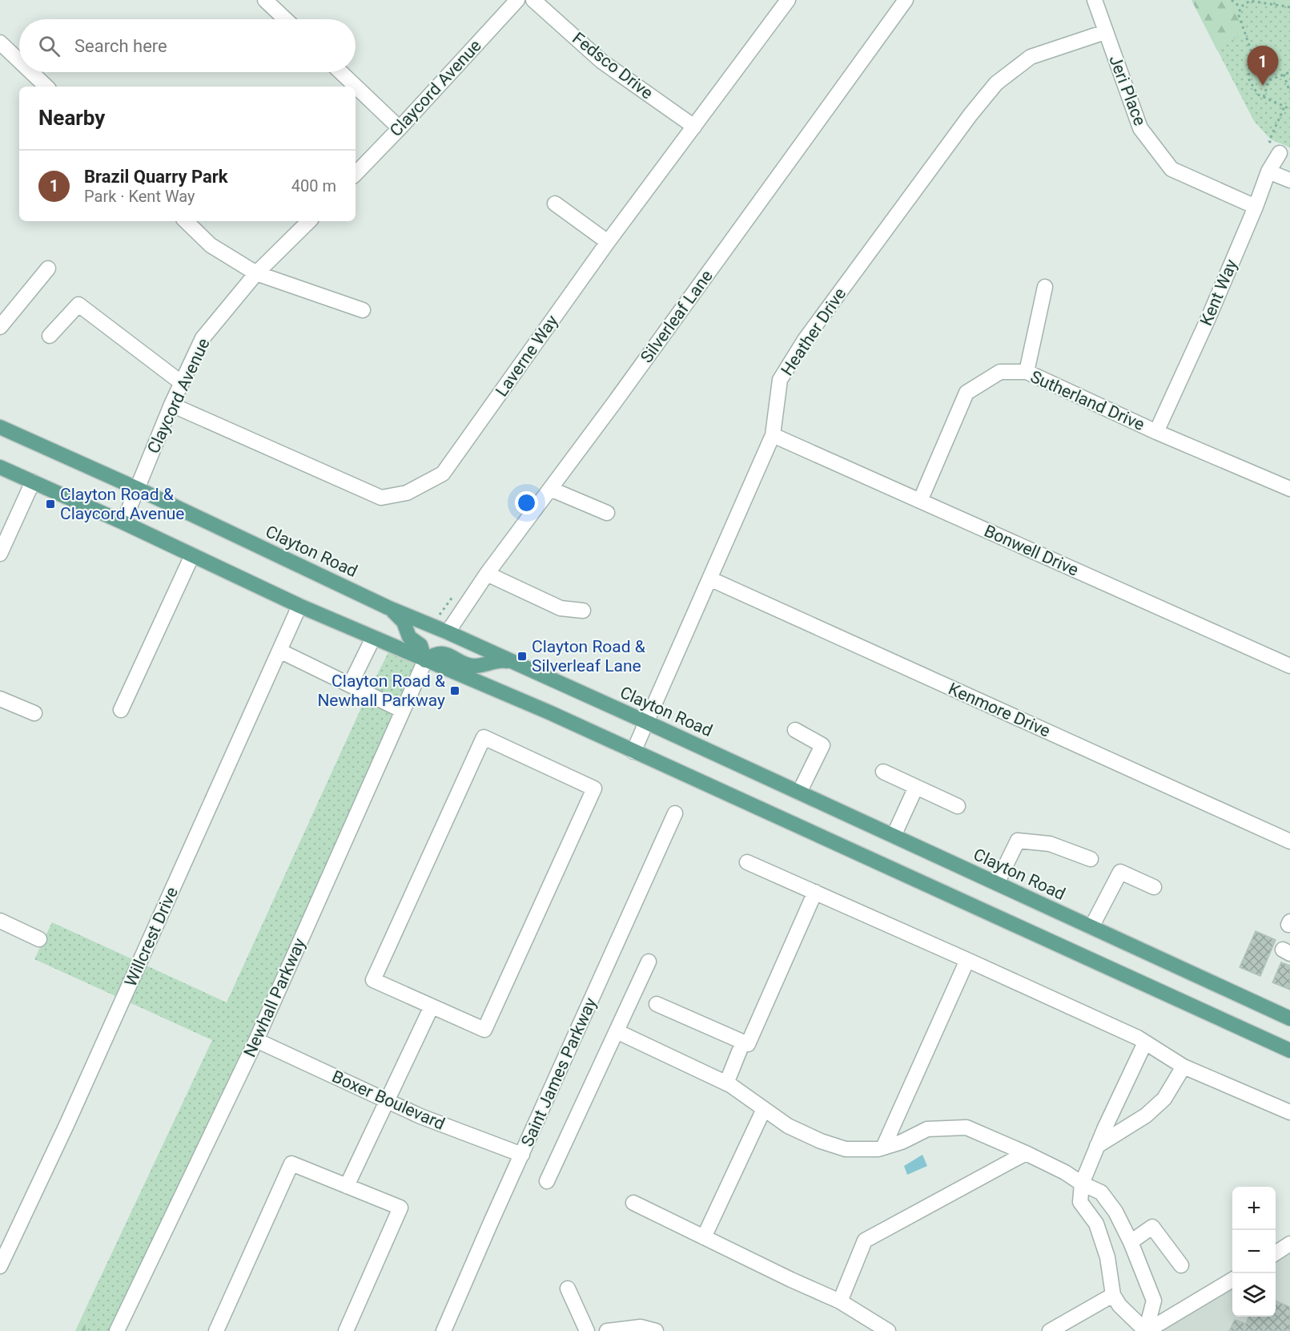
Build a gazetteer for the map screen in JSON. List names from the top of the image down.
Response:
{
  "streets": {
    "main road": ["Clayton Road"],
    "street": [
      "Fedsco Drive",
      "Claycord Avenue",
      "Jeri Place",
      "Kent Way",
      "Silverleaf Lane",
      "Heather Drive",
      "Laverne Way",
      "Sutherland Drive",
      "Bonwell Drive",
      "Kenmore Drive",
      "Willcrest Drive",
      "Newhall Parkway",
      "Saint James Parkway",
      "Boxer Boulevard"
    ]
  },
  "crossings": [
    ["Fedsco Drive", "Laverne Way"],
    ["Claycord Avenue", "Laverne Way"],
    ["Claycord Avenue", "Clayton Road"],
    ["Jeri Place", "Kent Way"],
    ["Jeri Place", "Heather Drive"],
    ["Kent Way", "Sutherland Drive"],
    ["Silverleaf Lane", "Clayton Road"],
    ["Heather Drive", "Bonwell Drive"],
    ["Heather Drive", "Clayton Road"],
    ["Heather Drive", "Kenmore Drive"],
    ["Sutherland Drive", "Bonwell Drive"],
    ["Newhall Parkway", "Boxer Boulevard"],
    ["Saint James Parkway", "Boxer Boulevard"]
  ],
  "places": {
    "transit": ["Clayton Road & Claycord Avenue", "Clayton Road & Silverleaf Lane", "Clayton Road & Newhall Parkway"]
  },
  "page": {
    "search": "Search here",
    "pins": "1",
    "heading": "Nearby",
    "list": [
      {
        "mark": "1",
        "name": "Brazil Quarry Park",
        "note": "Park · Kent Way",
        "value": "400 m"
      }
    ],
    "map_buttons": ["+", "−"]
  }
}
